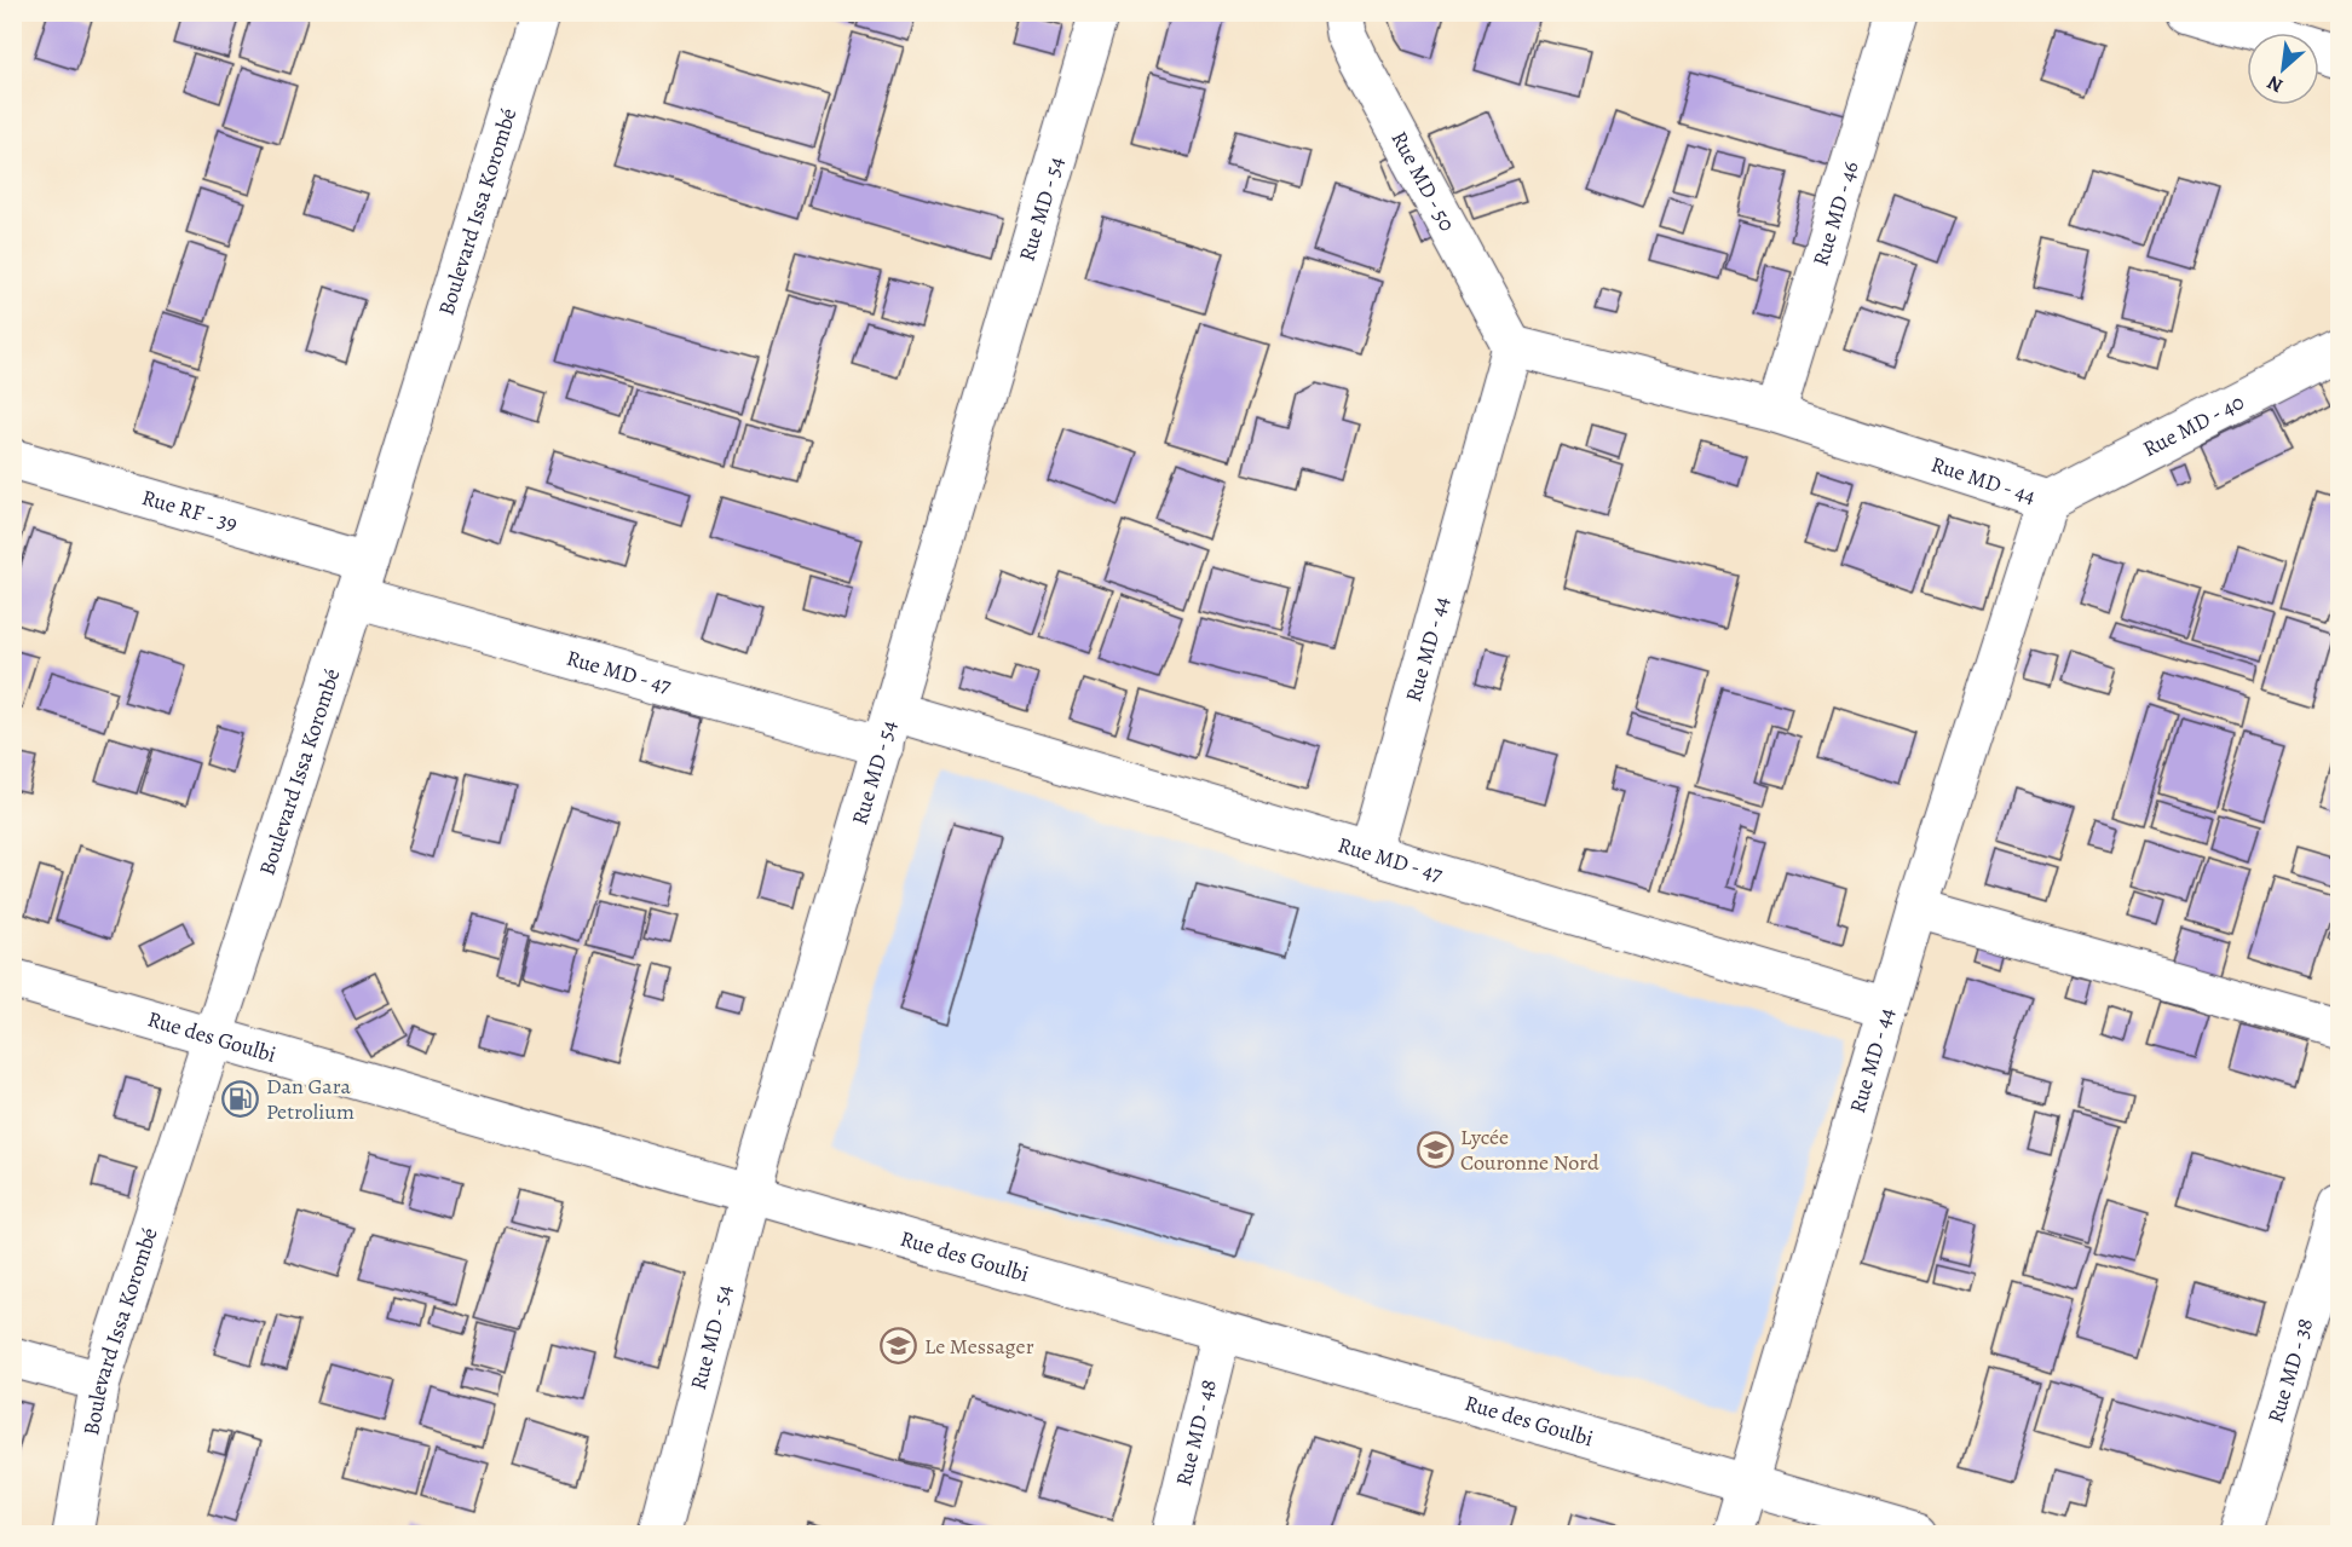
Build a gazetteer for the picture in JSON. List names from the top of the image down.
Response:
{
  "streets": {
    "street": [
      "Rue MD - 50",
      "Rue MD - 54",
      "Boulevard Issa Korombé",
      "Rue MD - 46",
      "Rue MD - 40",
      "Rue MD - 44",
      "Rue RF - 39",
      "Rue MD - 47",
      "Rue des Goulbi",
      "Rue MD - 38",
      "Rue MD - 48"
    ]
  },
  "crossings": [
    ["Rue MD - 50", "Rue MD - 44"],
    ["Rue MD - 54", "Rue MD - 47"],
    ["Rue MD - 54", "Rue des Goulbi"],
    ["Boulevard Issa Korombé", "Rue RF - 39"],
    ["Boulevard Issa Korombé", "Rue MD - 47"],
    ["Boulevard Issa Korombé", "Rue des Goulbi"],
    ["Rue MD - 46", "Rue MD - 44"],
    ["Rue MD - 40", "Rue MD - 44"],
    ["Rue MD - 44", "Rue MD - 47"],
    ["Rue MD - 44", "Rue des Goulbi"],
    ["Rue RF - 39", "Rue MD - 47"],
    ["Rue des Goulbi", "Rue MD - 48"]
  ],
  "places": {
    "fuel station": ["Dan Gara Petrolium"],
    "school or university": ["Lycée Couronne Nord", "Le Messager"]
  },
  "north": "bottom left"
}
